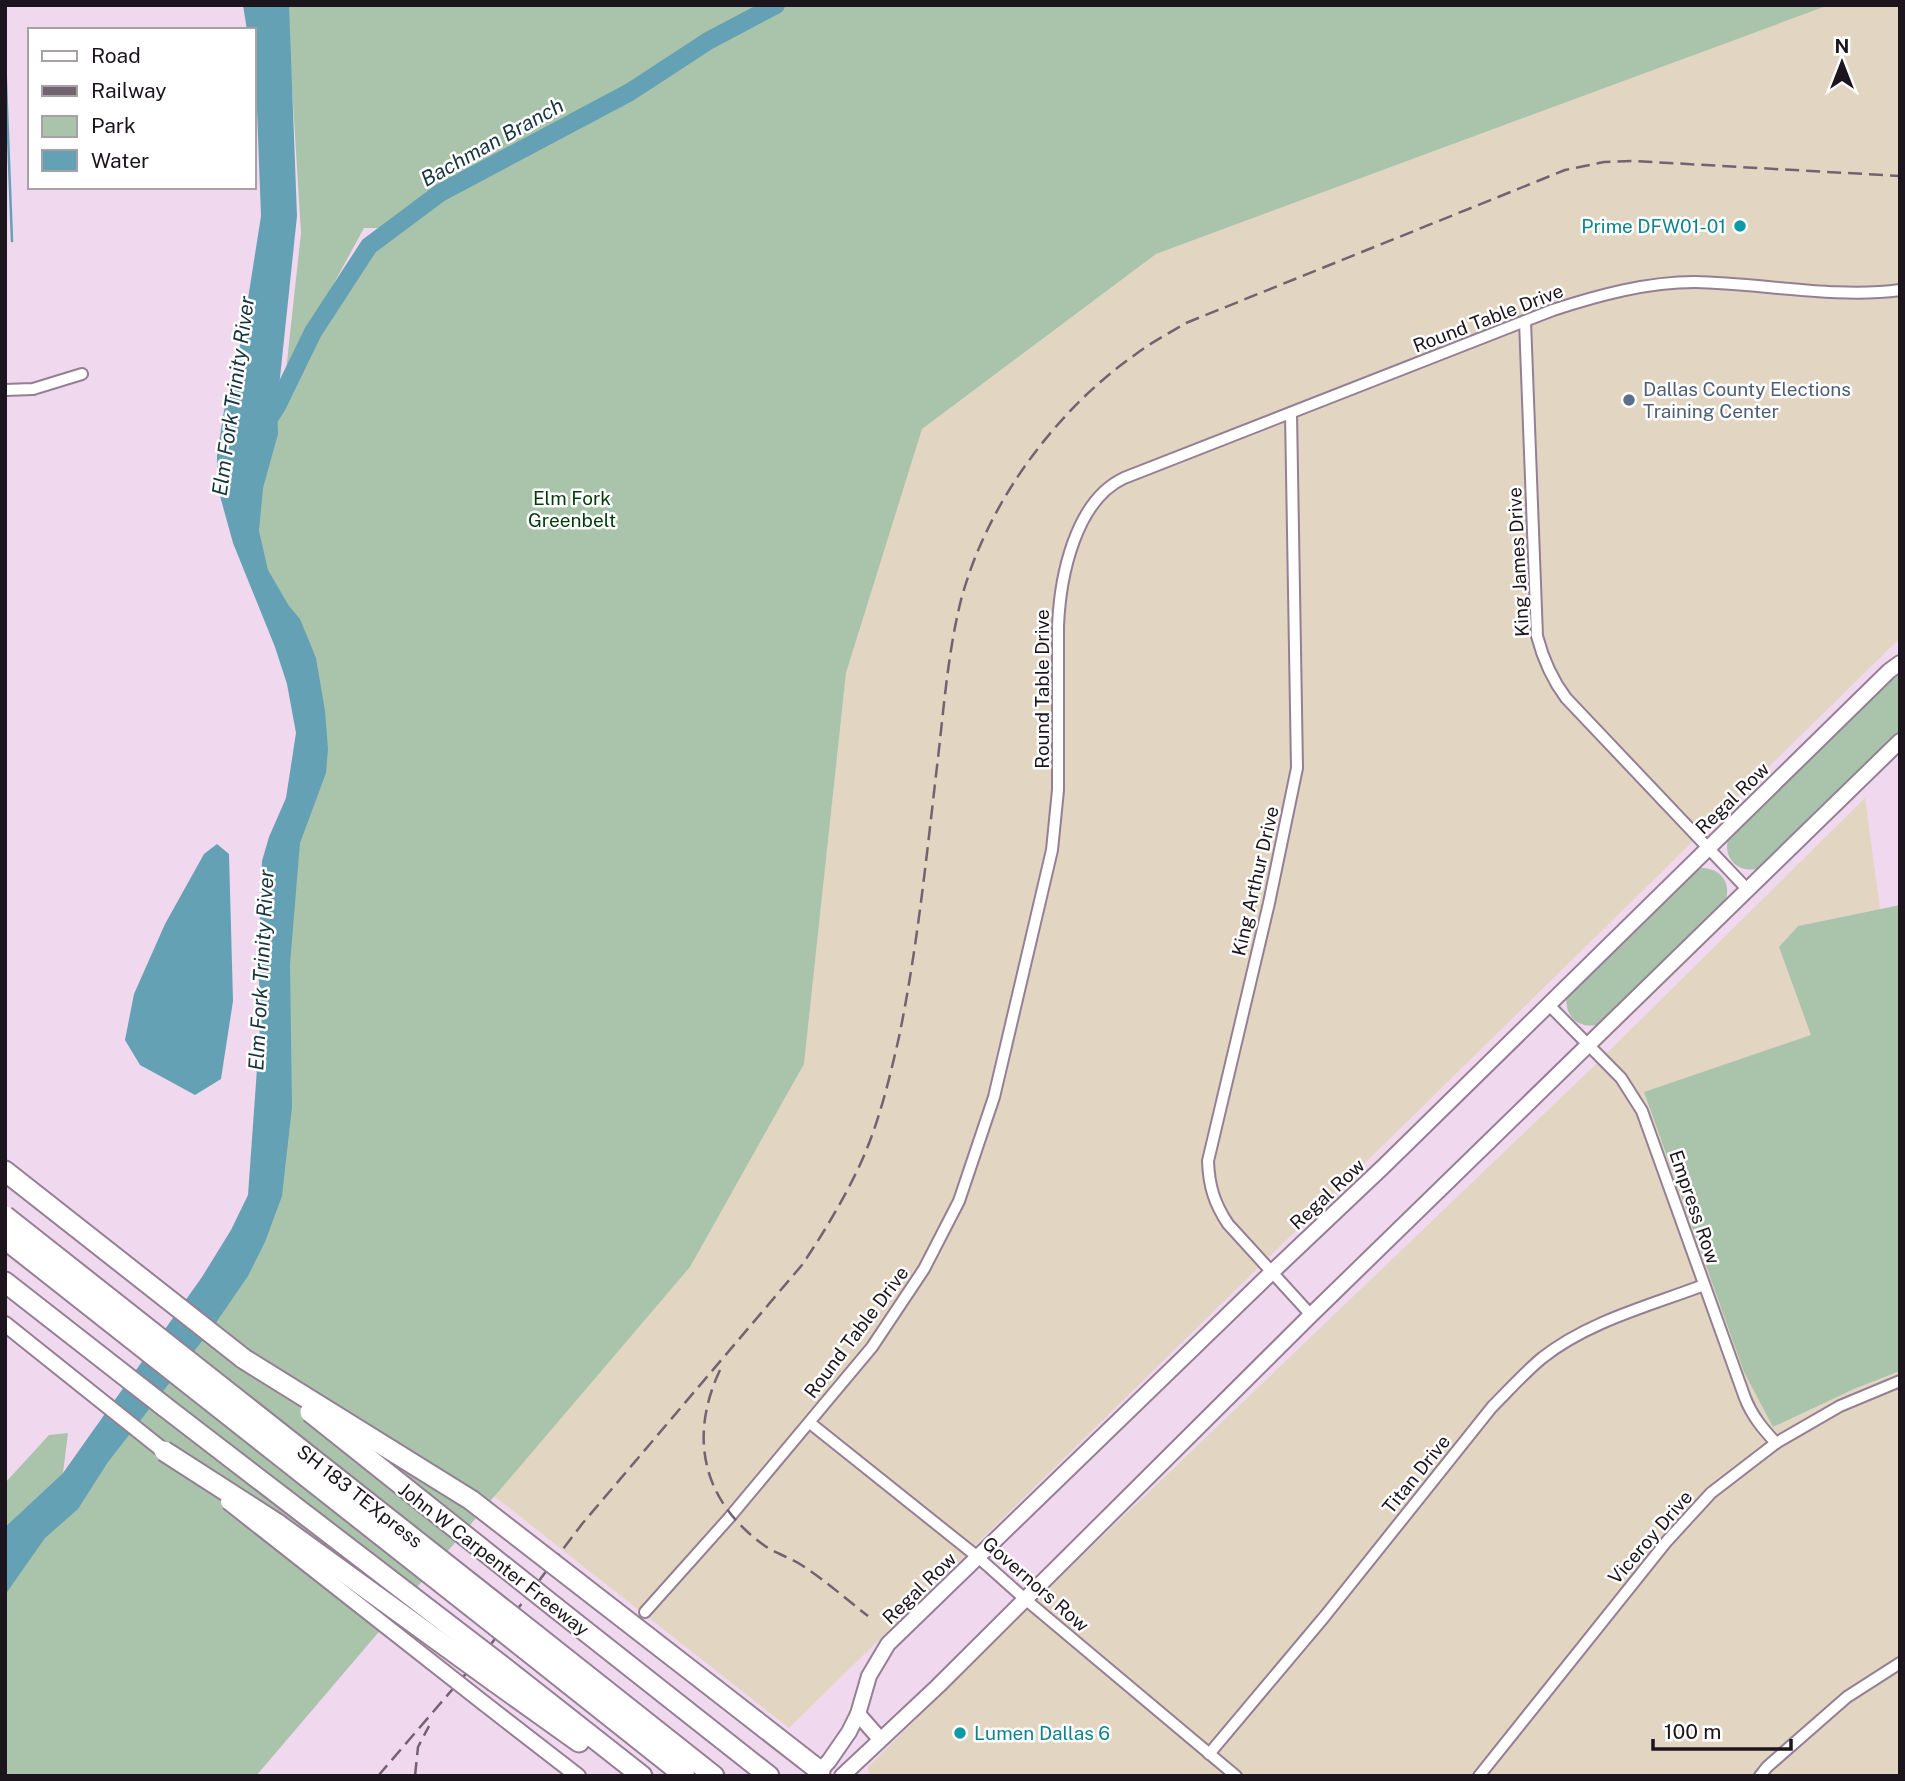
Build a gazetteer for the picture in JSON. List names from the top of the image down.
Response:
{
  "streets": {
    "highway": ["SH 183 TEXpress", "John W Carpenter Freeway"],
    "main road": ["Regal Row"],
    "street": [
      "Round Table Drive",
      "King James Drive",
      "King Arthur Drive",
      "Empress Row",
      "Titan Drive",
      "Viceroy Drive",
      "Governors Row"
    ]
  },
  "crossings": [
    ["Round Table Drive", "King James Drive"],
    ["Round Table Drive", "King Arthur Drive"],
    ["Round Table Drive", "Governors Row"],
    ["King James Drive", "Regal Row"],
    ["Regal Row", "King Arthur Drive"],
    ["Regal Row", "Empress Row"],
    ["Regal Row", "Governors Row"],
    ["Empress Row", "Titan Drive"],
    ["Empress Row", "Viceroy Drive"],
    ["Titan Drive", "Governors Row"]
  ],
  "water": ["Bachman Branch", "Elm Fork Trinity River"],
  "parks": ["Elm Fork Greenbelt"],
  "places": ["Prime DFW01-01", "Dallas County Elections Training Center", "Lumen Dallas 6"],
  "legend": [
    "Road",
    "Railway",
    "Park",
    "Water"
  ],
  "scale_bar": "100 m",
  "north": "top"
}
